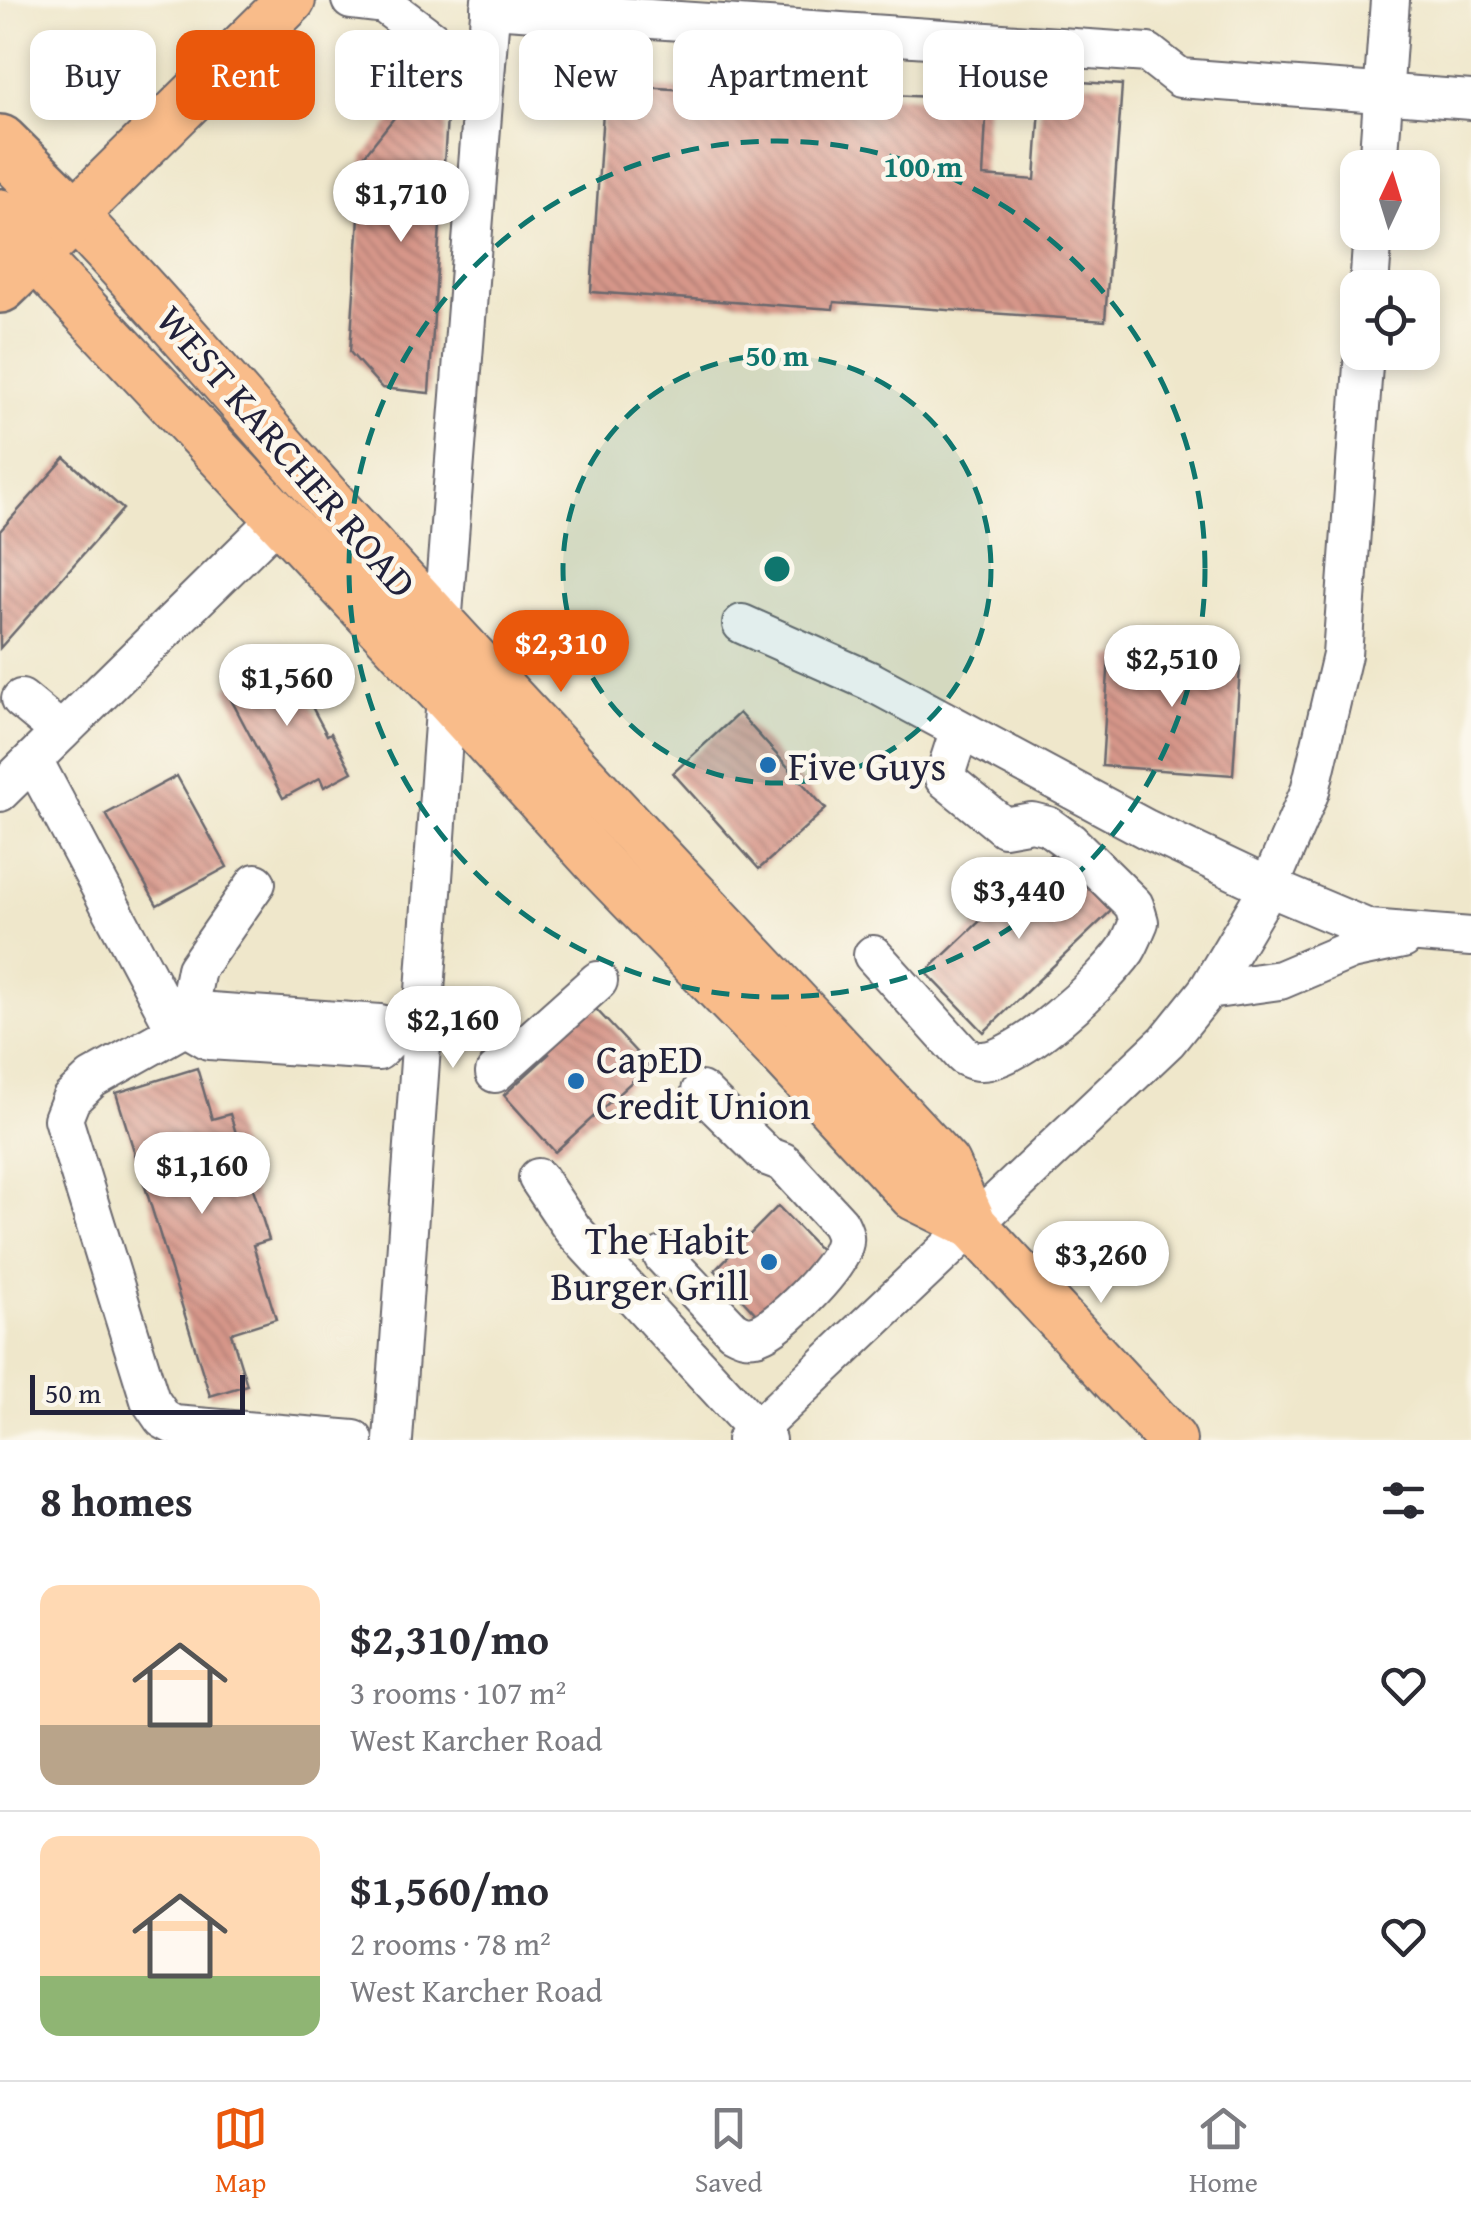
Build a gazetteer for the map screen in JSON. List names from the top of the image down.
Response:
{
  "streets": {
    "main road": ["WEST KARCHER ROAD"]
  },
  "places": ["Five Guys", "CapED Credit Union", "The Habit Burger Grill"],
  "scale_bar": "50 m",
  "north": "top",
  "page": {
    "chip": [
      "Buy",
      "Rent",
      "Filters",
      "New",
      "Apartment",
      "House"
    ],
    "price": [
      "$1,710",
      "$2,310",
      "$2,510",
      "$1,560",
      "$3,440",
      "$2,160",
      "$1,160",
      "$3,260"
    ],
    "scale": "50 m",
    "heading": "8 homes",
    "list": [
      {
        "name": "$2,310/mo",
        "note": "3 rooms · 107 m² · West Karcher Road"
      },
      {
        "name": "$1,560/mo",
        "note": "2 rooms · 78 m² · West Karcher Road"
      }
    ],
    "tabs": ["Map", "Saved", "Home"]
  },
  "rings": ["100 m", "50 m"]
}
